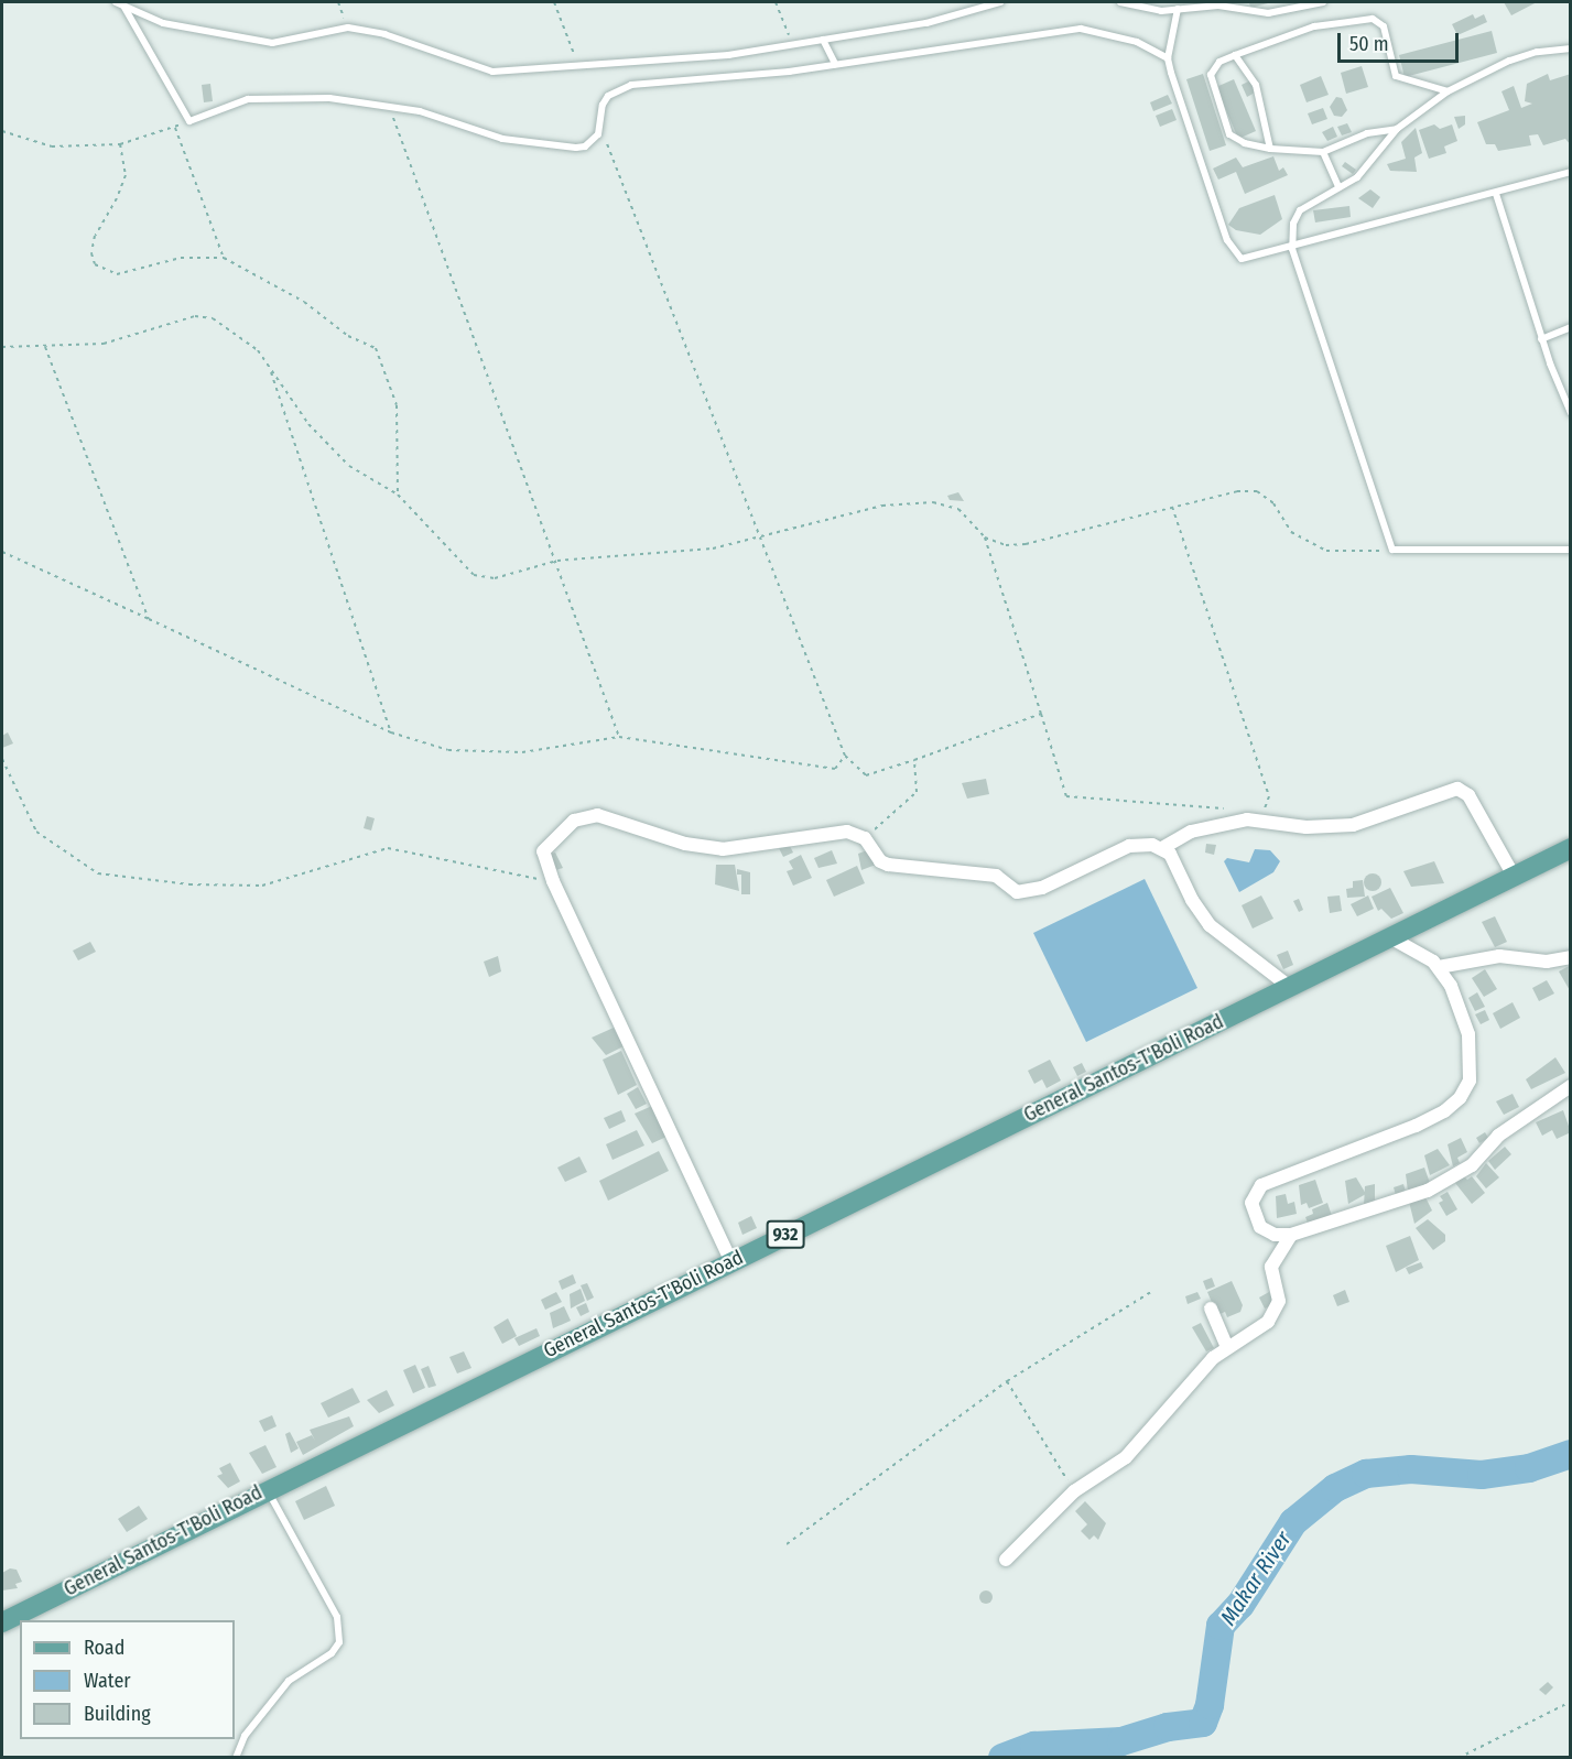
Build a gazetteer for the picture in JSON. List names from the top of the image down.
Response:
{
  "streets": {
    "main road": ["General Santos-T'Boli Road", "932"]
  },
  "water": ["Makar River"],
  "legend": ["Road", "Water", "Building"],
  "scale_bar": "50 m"
}
